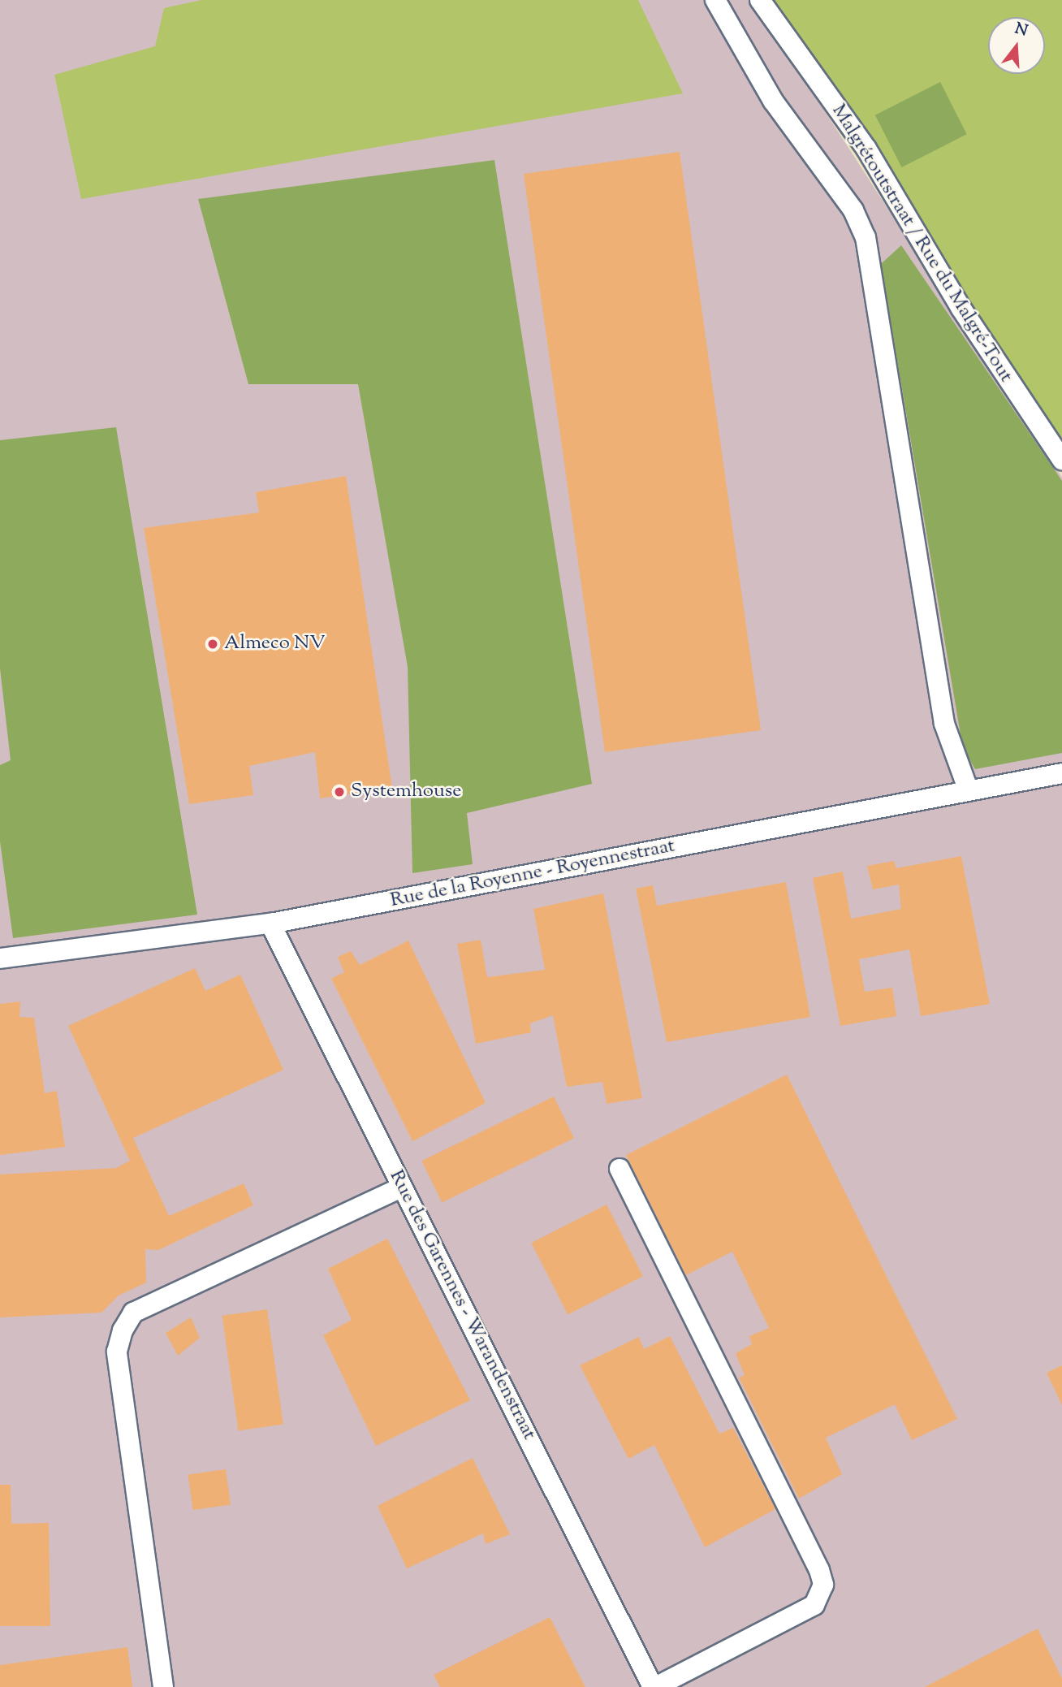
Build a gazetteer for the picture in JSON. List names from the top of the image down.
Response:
{
  "streets": {
    "lane": ["Malgrétoutstraat / Rue du Malgré-Tout", "Rue de la Royenne - Royennestraat", "Rue des Garennes - Warandenstraat"]
  },
  "crossings": [
    ["Rue de la Royenne - Royennestraat", "Rue des Garennes - Warandenstraat"]
  ],
  "places": ["Almeco NV", "Systemhouse"],
  "north": "top"
}
